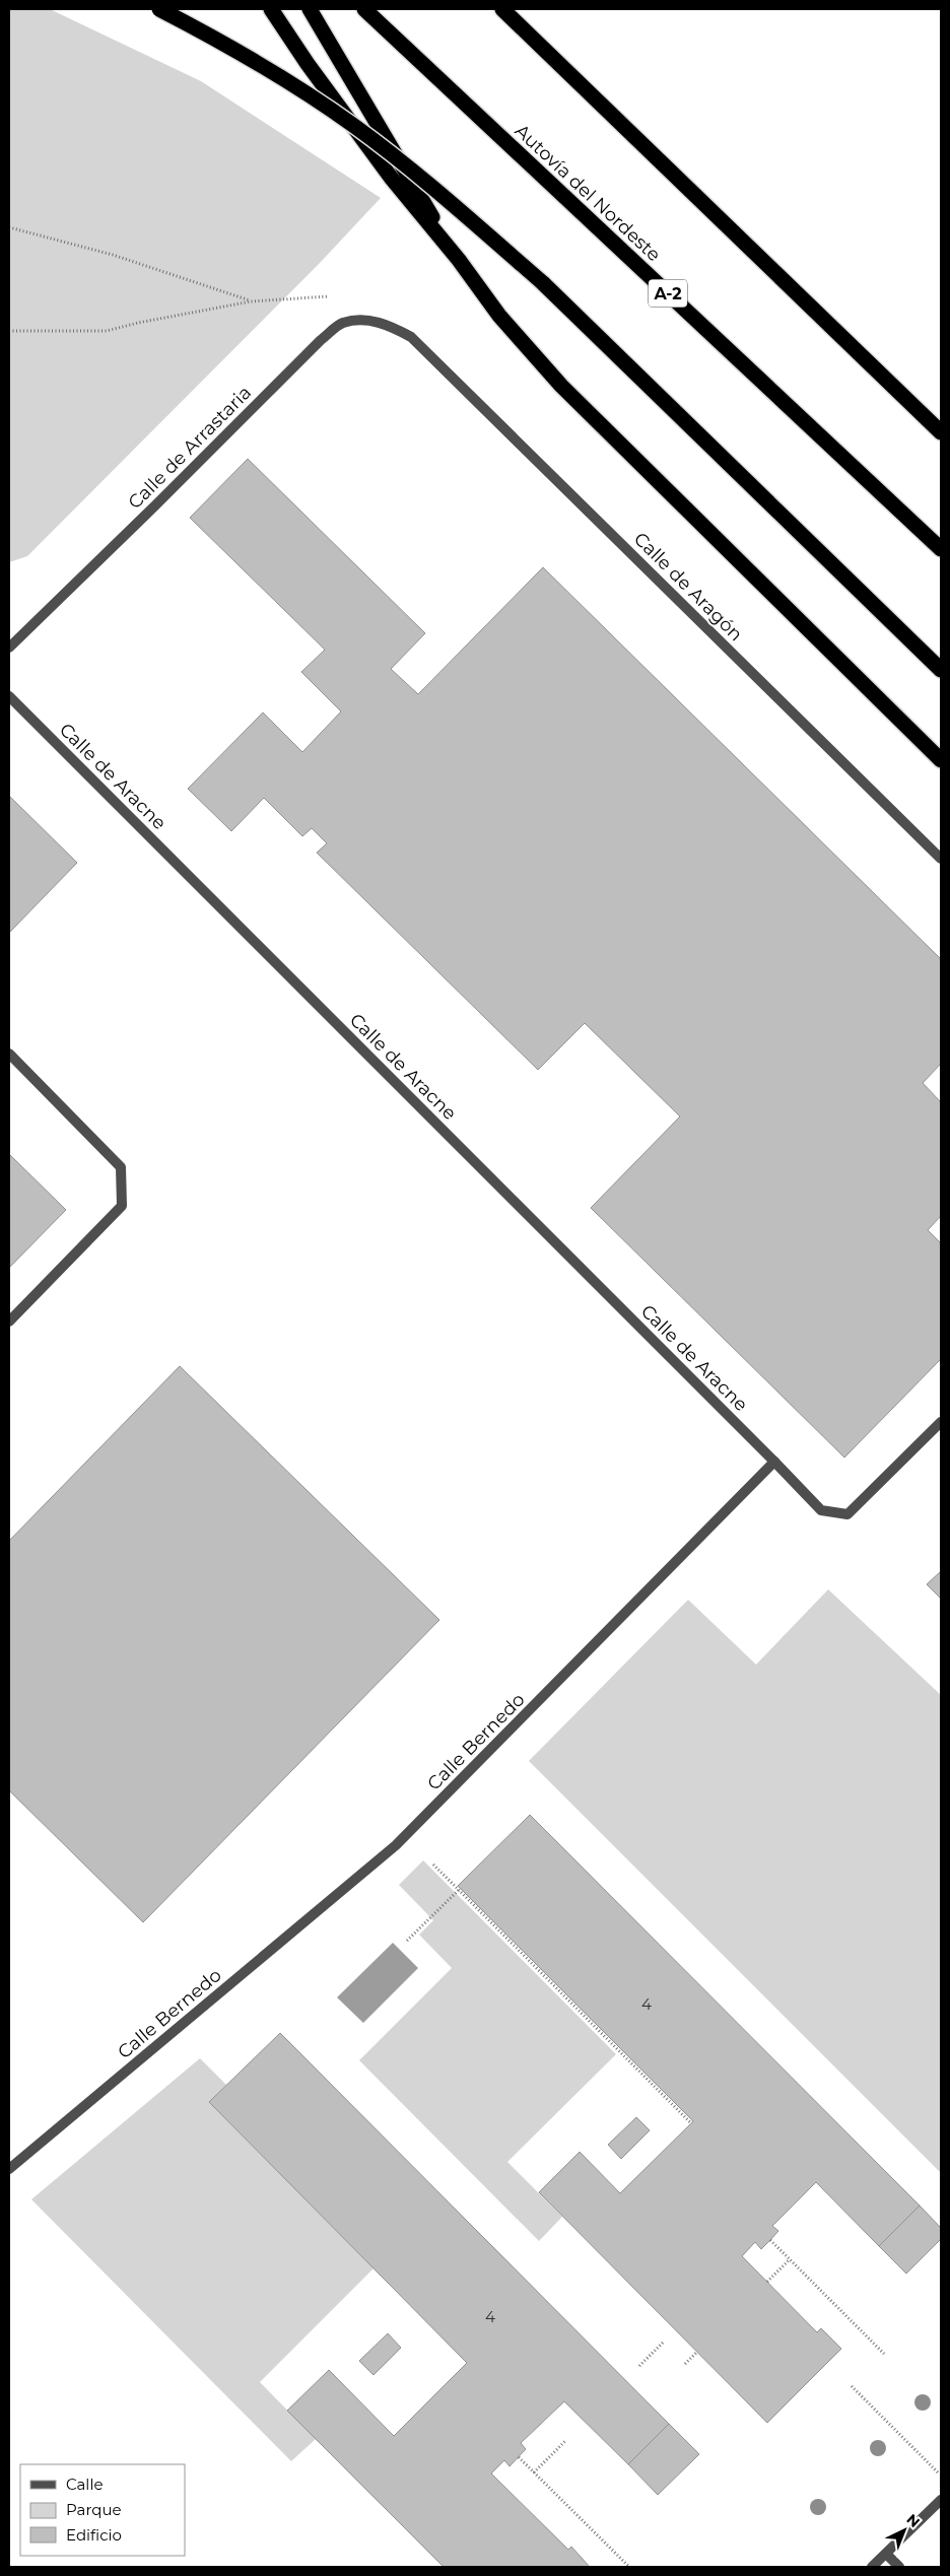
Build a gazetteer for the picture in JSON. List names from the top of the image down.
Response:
{
  "streets": {
    "highway": ["Autovía del Nordeste", "A-2"],
    "street": [
      "Calle de Arrastaria",
      "Calle de Aragón",
      "Calle de Aracne",
      "Calle Bernedo"
    ]
  },
  "crossings": [
    ["Calle de Arrastaria", "Calle de Aragón"],
    ["Calle de Aracne", "Calle Bernedo"]
  ],
  "house_numbers": ["4", "4"],
  "legend": ["Calle", "Parque", "Edificio"],
  "north": "top right"
}
